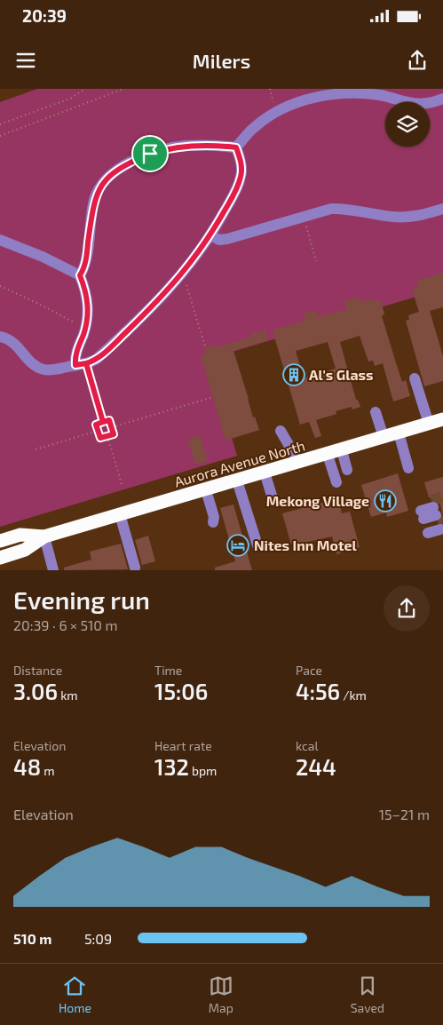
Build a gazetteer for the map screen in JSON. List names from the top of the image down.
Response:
{
  "streets": {
    "highway": ["Aurora Avenue North"]
  },
  "places": {
    "building": ["Al's Glass"],
    "restaurant": ["Mekong Village"],
    "hotel": ["Nites Inn Motel"]
  },
  "page": {
    "status": "20:39",
    "header": "Milers",
    "heading": ["Evening run", "20:39 · 6 × 510 m"],
    "stats": [
      ["Distance", "3.06 km"],
      ["Time", "15:06"],
      ["Pace", "4:56 /km"],
      ["Elevation", "48 m"],
      ["Heart rate", "132 bpm"],
      ["kcal", "244"]
    ],
    "chart": ["Elevation", "15–21 m"],
    "list": [
      {
        "name": "510 m",
        "note": "5:09"
      }
    ],
    "tabs": ["Home", "Map", "Saved"]
  }
}
